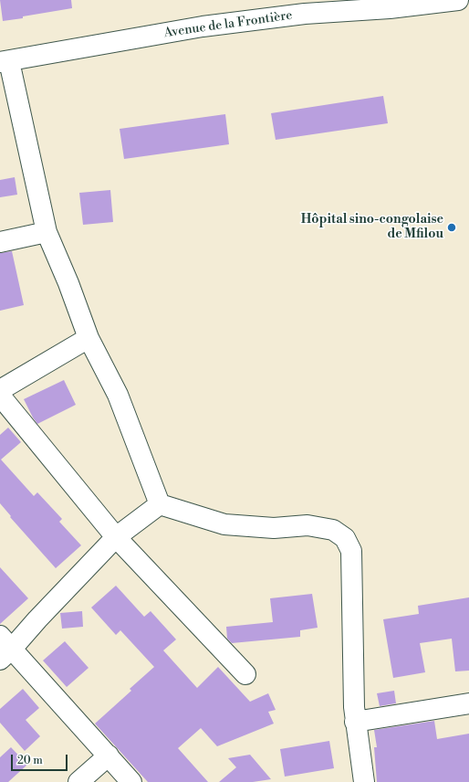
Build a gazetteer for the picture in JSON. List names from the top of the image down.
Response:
{
  "streets": {
    "street": ["Avenue de la Frontière"]
  },
  "places": ["Hôpital sino-congolaise de Mfilou"],
  "scale_bar": "20 m"
}
